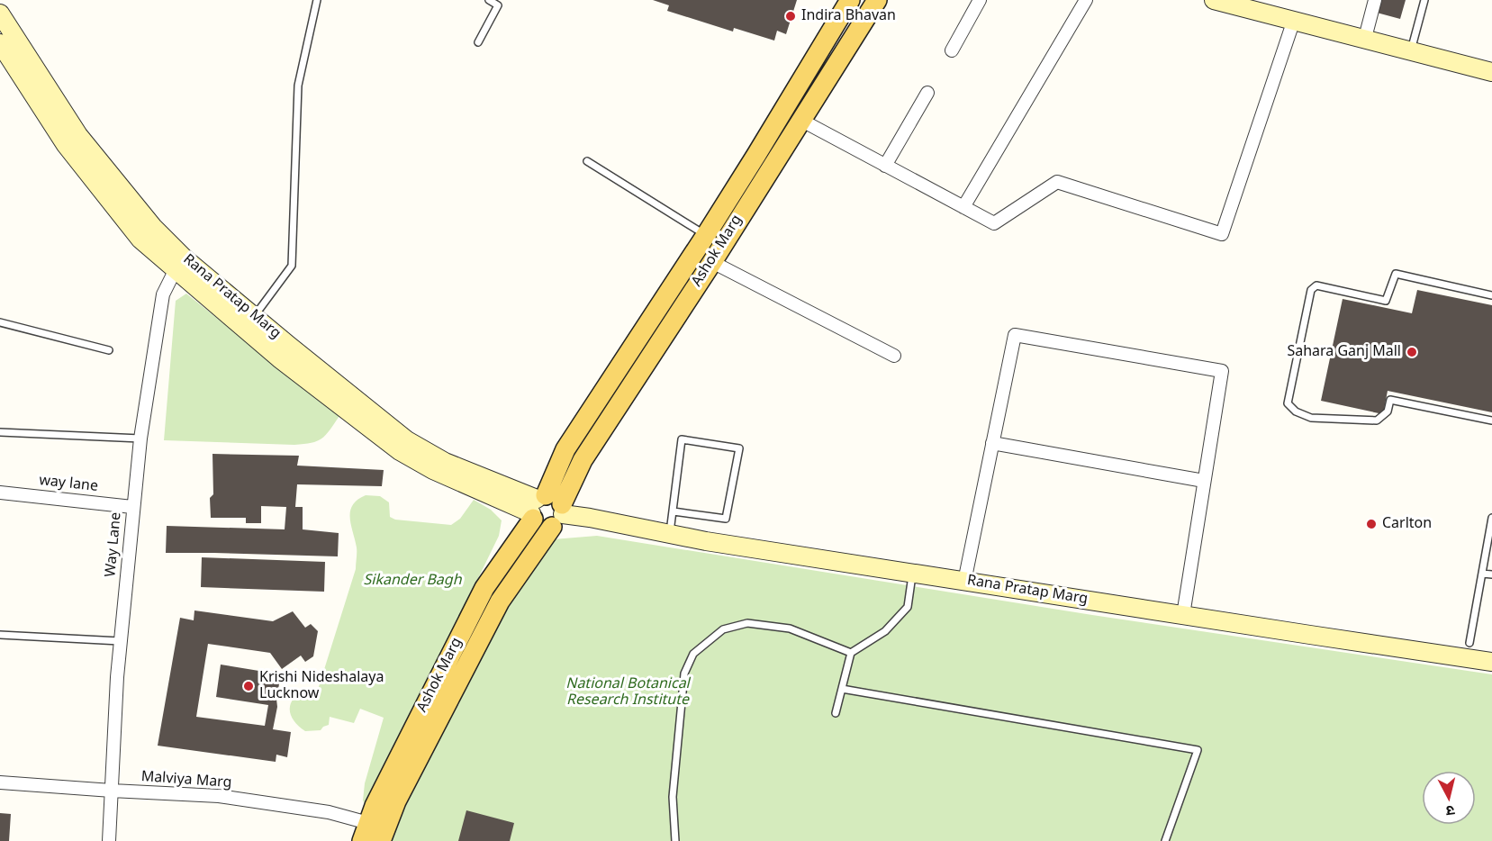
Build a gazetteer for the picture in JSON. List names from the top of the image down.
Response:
{
  "streets": {
    "main road": ["Ashok Marg"],
    "street": [
      "Rana Pratap Marg",
      "way lane",
      "Way Lane",
      "Malviya Marg"
    ]
  },
  "crossings": [
    ["Ashok Marg", "Rana Pratap Marg"],
    ["Ashok Marg", "Malviya Marg"],
    ["Rana Pratap Marg", "Way Lane"],
    ["way lane", "Way Lane"],
    ["Way Lane", "Malviya Marg"]
  ],
  "parks": ["Sikander Bagh", "National Botanical Research Institute"],
  "places": [
    "Indira Bhavan",
    "Sahara Ganj Mall",
    "Carlton",
    "Krishi Nideshalaya Lucknow"
  ],
  "north": "bottom"
}
